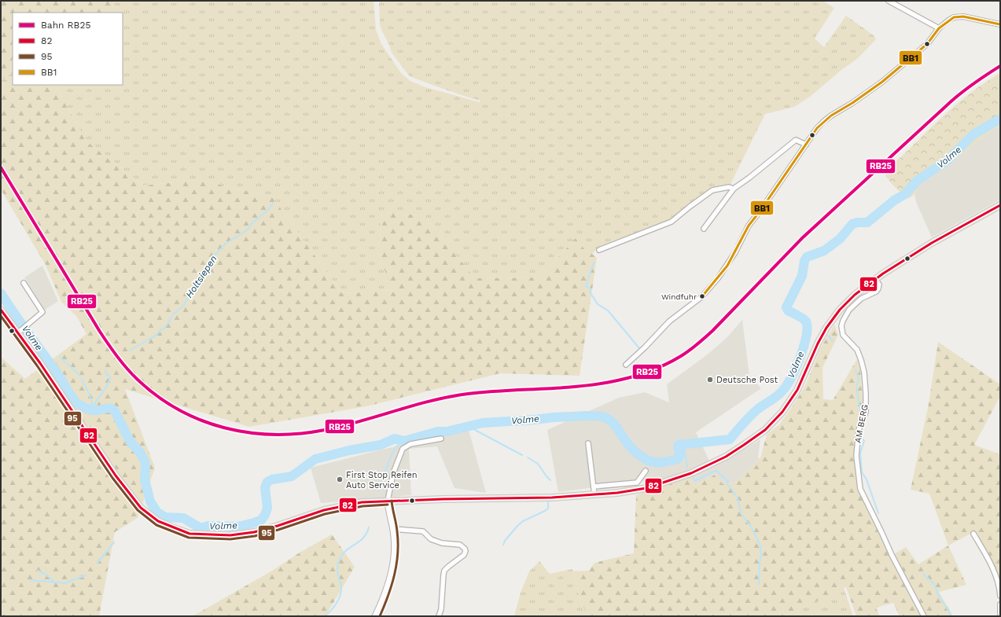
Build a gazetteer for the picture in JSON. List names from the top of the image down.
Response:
{
  "streets": {
    "street": ["AM BERG"]
  },
  "water": ["Volme", "Holtsiepen"],
  "places": ["Windfuhr", "Deutsche Post", "First Stop Reifen Auto Service"],
  "lines": [
    "transit line BB1",
    "rail line RB25",
    "transit line 82",
    "transit line 95"
  ],
  "legend": [
    "Bahn RB25",
    "82",
    "95",
    "BB1"
  ]
}
